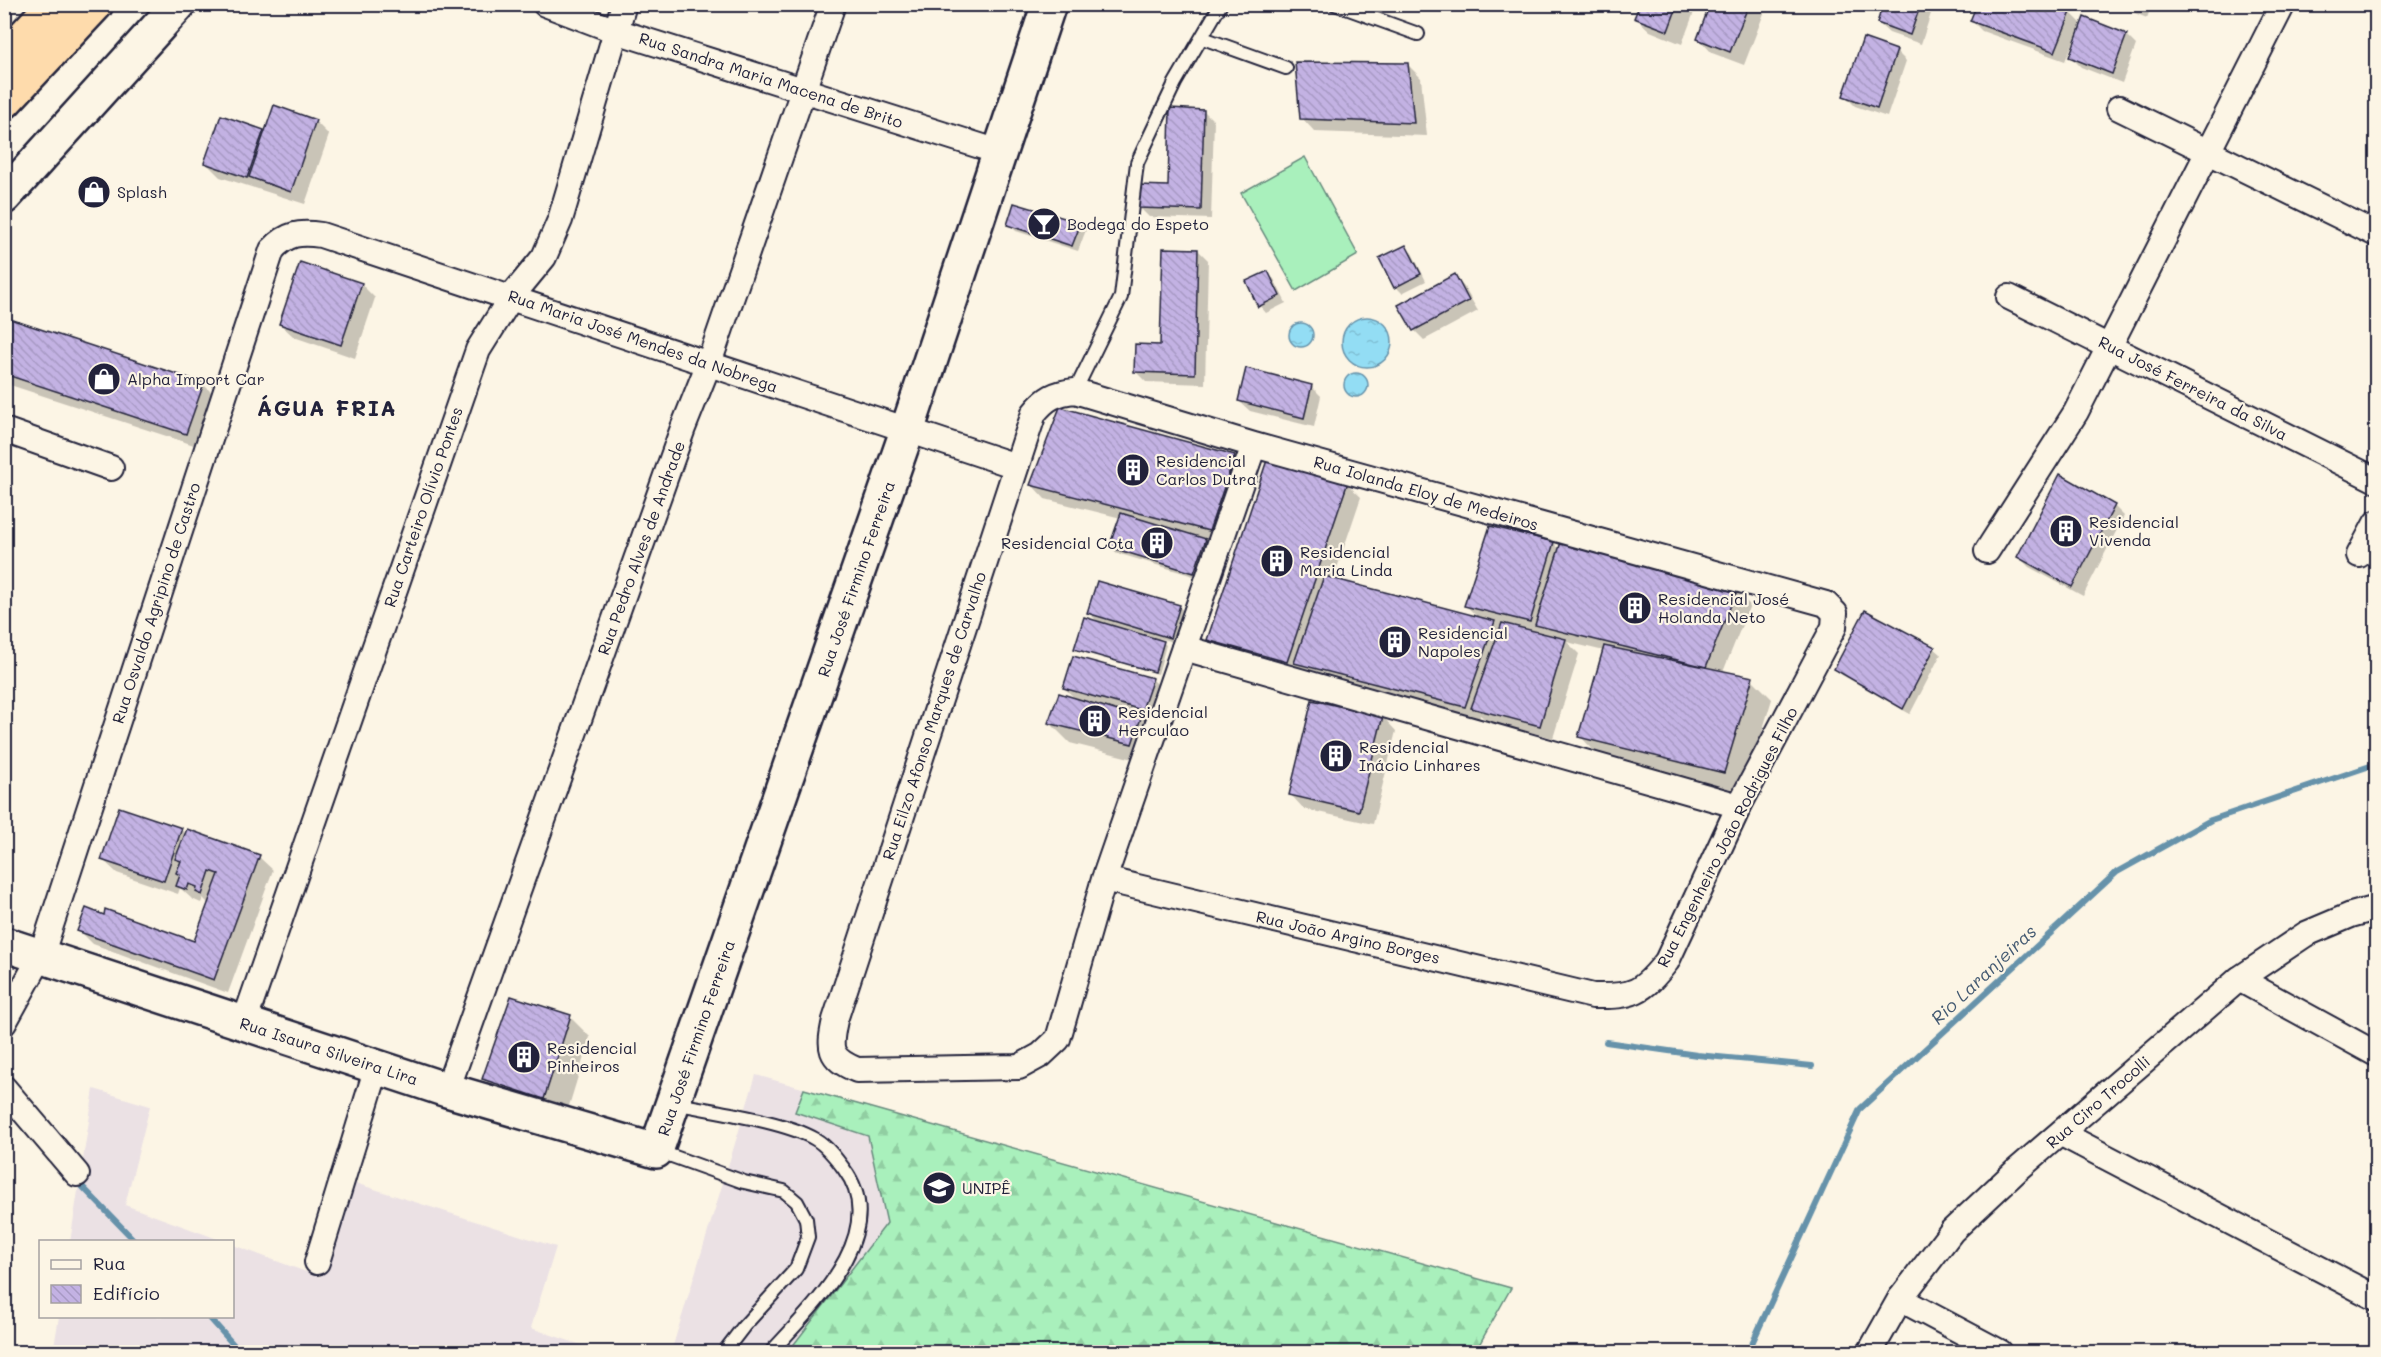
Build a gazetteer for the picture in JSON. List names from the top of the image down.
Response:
{
  "streets": {
    "main road": ["Rua José Firmino Ferreira", "Rua Isaura Silveira Lira"],
    "street": [
      "Rua Sandra Maria Macena de Brito",
      "Rua Maria José Mendes da Nobrega",
      "Rua José Ferreira da Silva",
      "Rua Iolanda Eloy de Medeiros",
      "Rua Carteiro Olívio Pontes",
      "Rua Pedro Alves de Andrade",
      "Rua Osvaldo Agripino de Castro",
      "Rua Eilzo Afonso Marques de Carvalho",
      "Rua Engenheiro João Rodrigues Filho",
      "Rua João Argino Borges",
      "Rua Ciro Trocolli"
    ]
  },
  "crossings": [
    ["Rua Sandra Maria Macena de Brito", "Rua Carteiro Olívio Pontes"],
    ["Rua Sandra Maria Macena de Brito", "Rua Pedro Alves de Andrade"],
    ["Rua Sandra Maria Macena de Brito", "Rua José Firmino Ferreira"],
    ["Rua Maria José Mendes da Nobrega", "Rua Carteiro Olívio Pontes"],
    ["Rua Maria José Mendes da Nobrega", "Rua Pedro Alves de Andrade"],
    ["Rua Maria José Mendes da Nobrega", "Rua José Firmino Ferreira"],
    ["Rua Maria José Mendes da Nobrega", "Rua Osvaldo Agripino de Castro"],
    ["Rua Maria José Mendes da Nobrega", "Rua Eilzo Afonso Marques de Carvalho"],
    ["Rua Iolanda Eloy de Medeiros", "Rua Eilzo Afonso Marques de Carvalho"],
    ["Rua Iolanda Eloy de Medeiros", "Rua Engenheiro João Rodrigues Filho"],
    ["Rua Carteiro Olívio Pontes", "Rua Isaura Silveira Lira"],
    ["Rua Pedro Alves de Andrade", "Rua Isaura Silveira Lira"],
    ["Rua José Firmino Ferreira", "Rua Isaura Silveira Lira"],
    ["Rua Osvaldo Agripino de Castro", "Rua Isaura Silveira Lira"],
    ["Rua Eilzo Afonso Marques de Carvalho", "Rua João Argino Borges"],
    ["Rua Engenheiro João Rodrigues Filho", "Rua João Argino Borges"]
  ],
  "districts": ["ÁGUA FRIA"],
  "water": ["Rio Laranjeiras"],
  "places": {
    "shop": ["Splash", "Alpha Import Car"],
    "bar": ["Bodega do Espeto"],
    "building": [
      "Residencial Carlos Dutra",
      "Residencial Vivenda",
      "Residencial Cota",
      "Residencial Maria Linda",
      "Residencial José Holanda Neto",
      "Residencial Napoles",
      "Residencial Herculao",
      "Residencial Inácio Linhares",
      "Residencial Pinheiros"
    ],
    "school or university": ["UNIPÊ"]
  },
  "legend": ["Rua", "Edifício"]
}
